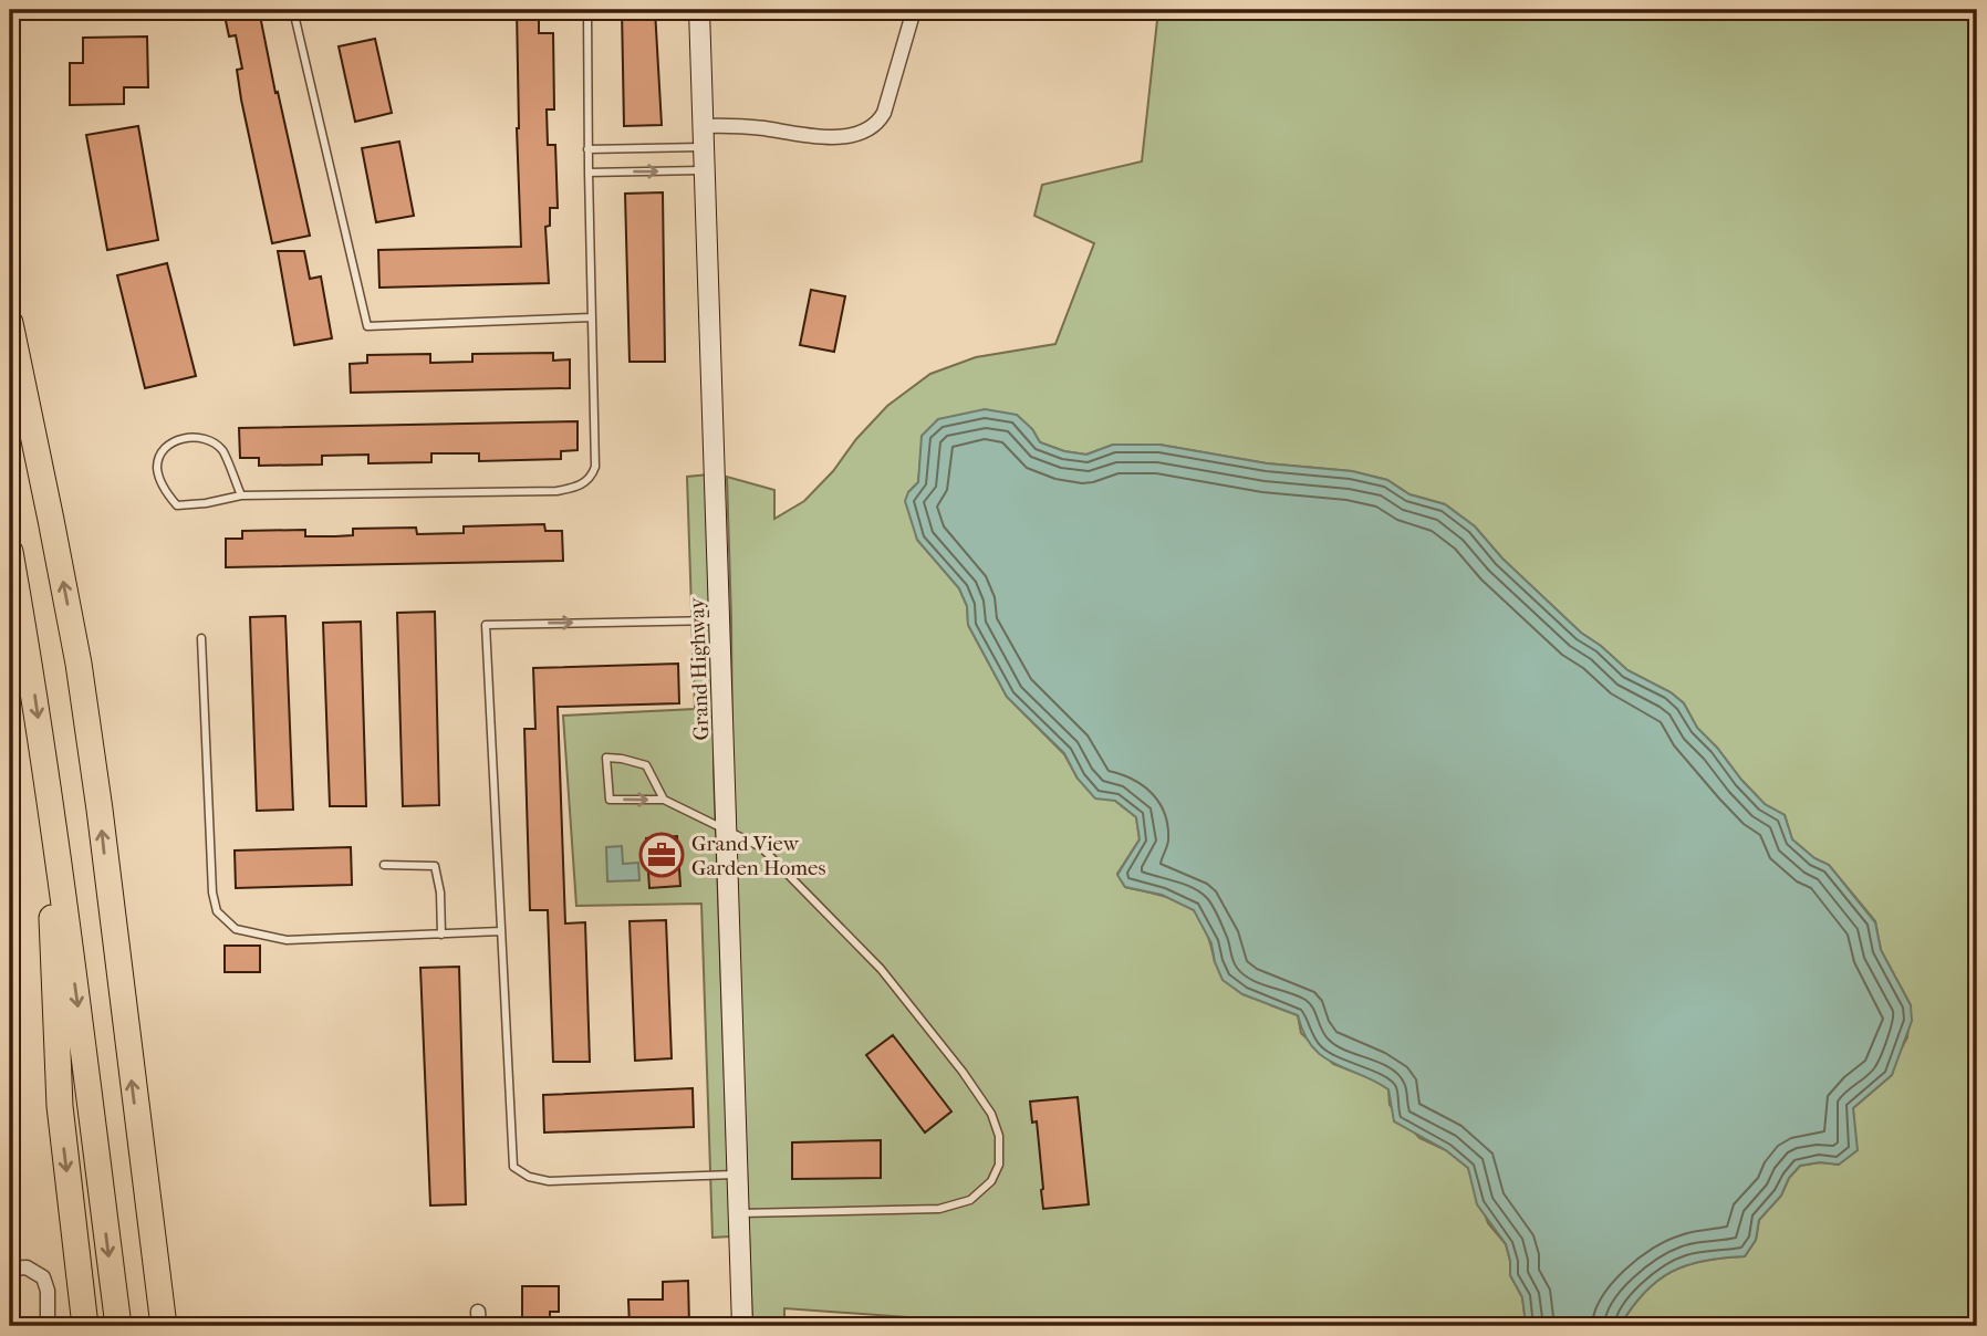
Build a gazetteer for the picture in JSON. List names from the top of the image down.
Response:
{
  "streets": {
    "street": ["Grand Highway"]
  },
  "places": {
    "office": ["Grand View Garden Homes"]
  }
}
